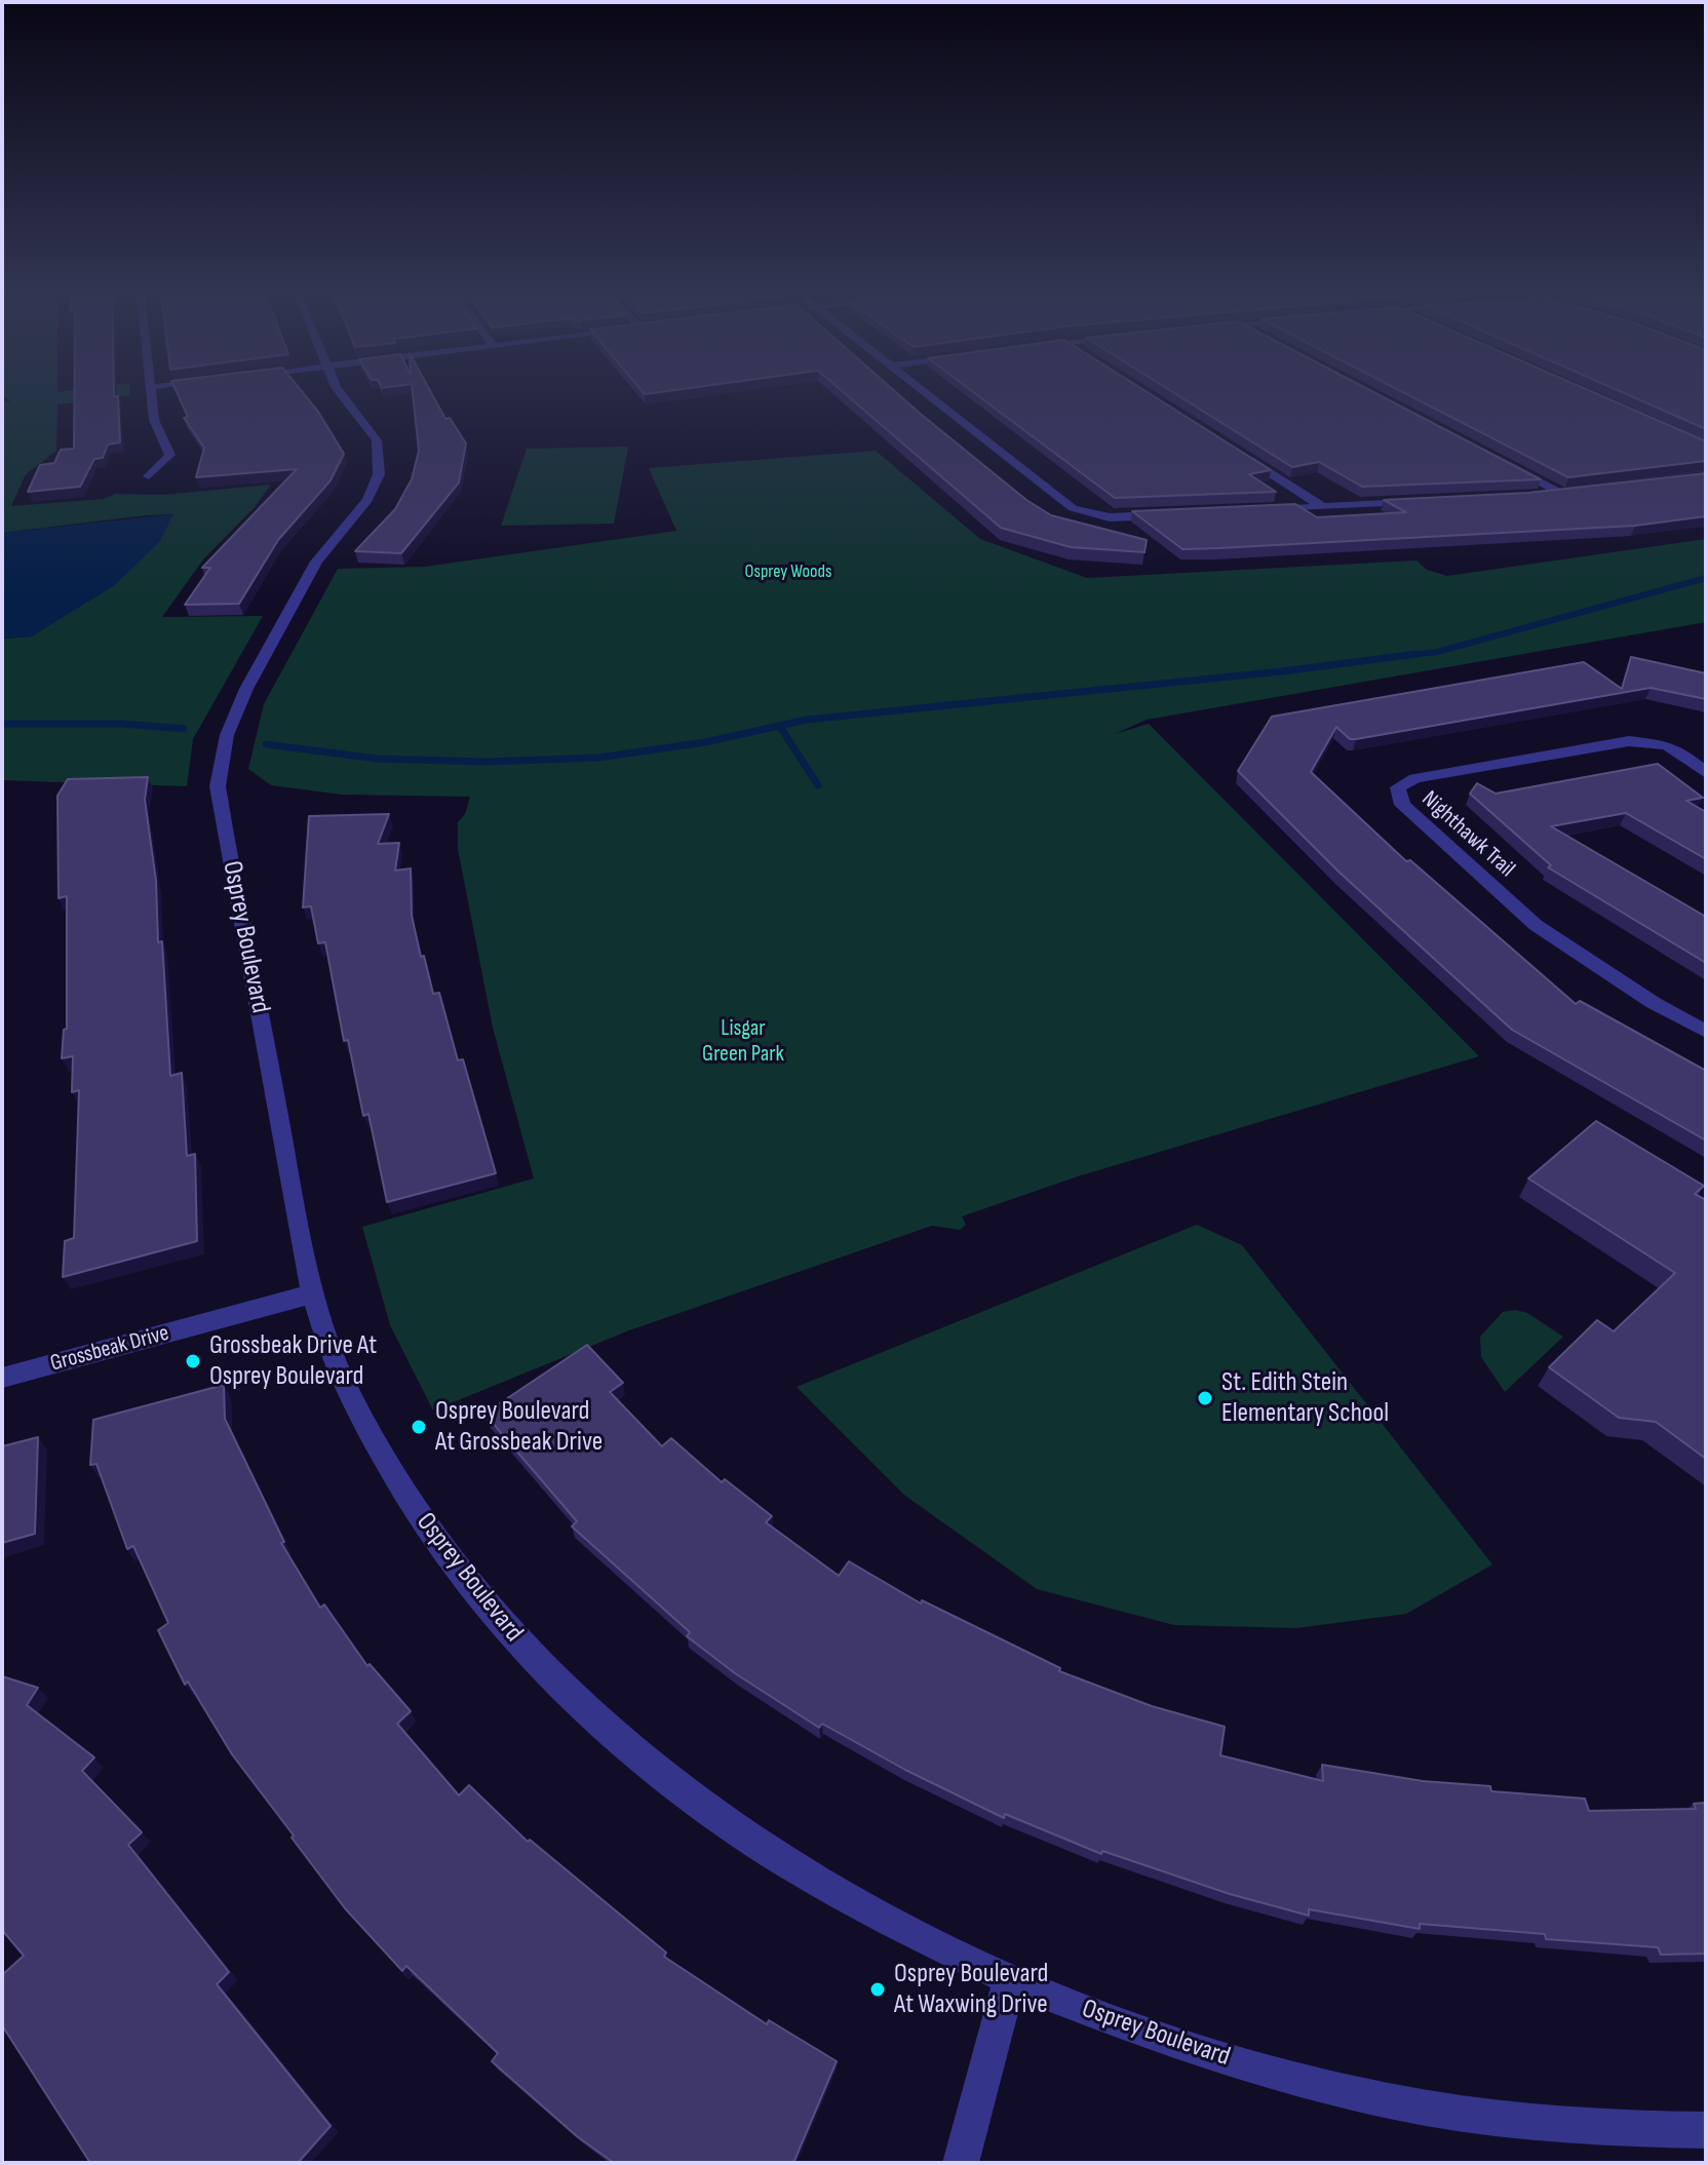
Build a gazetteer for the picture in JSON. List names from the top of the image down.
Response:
{
  "streets": {
    "street": ["Nighthawk Trail", "Osprey Boulevard", "Grossbeak Drive"]
  },
  "crossings": [
    ["Osprey Boulevard", "Grossbeak Drive"]
  ],
  "parks": ["Osprey Woods", "Lisgar Green Park"],
  "places": [
    "Grossbeak Drive At Osprey Boulevard",
    "St. Edith Stein Elementary School",
    "Osprey Boulevard At Grossbeak Drive",
    "Osprey Boulevard At Waxwing Drive"
  ]
}
